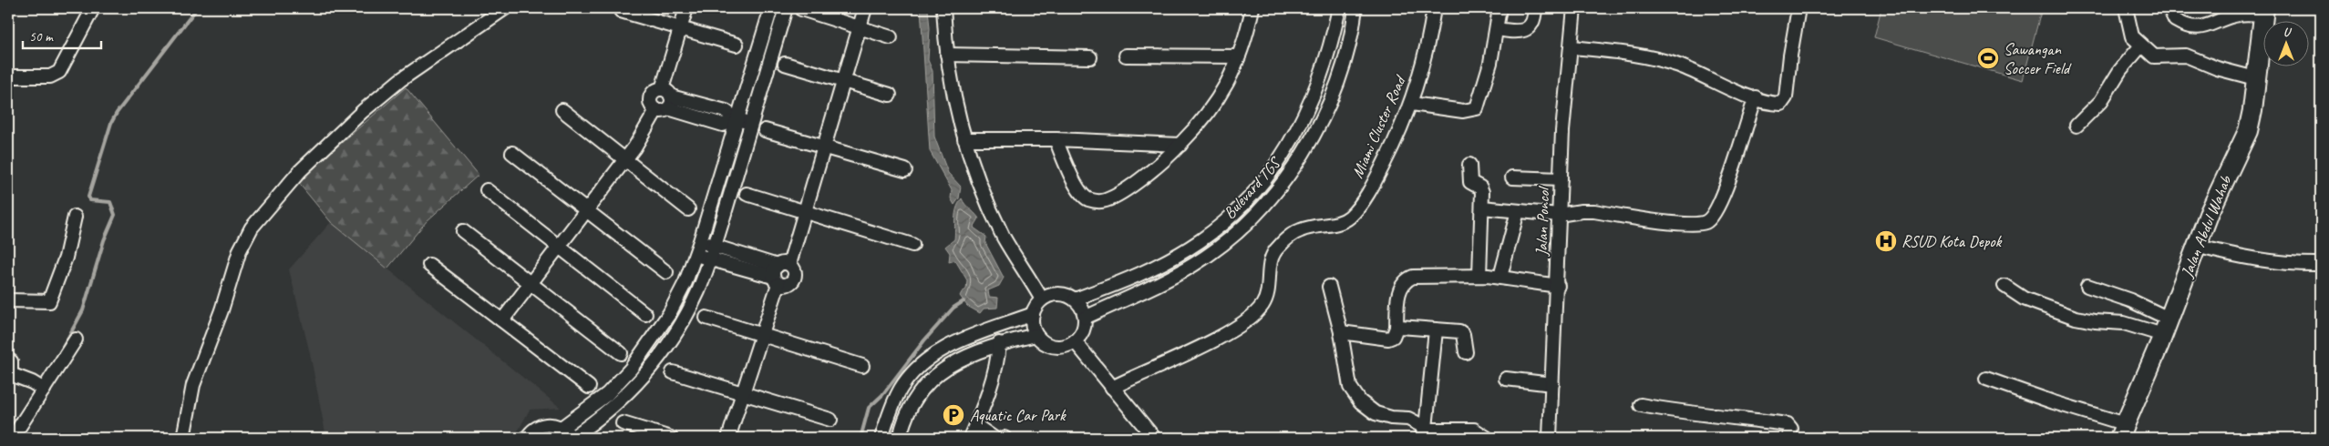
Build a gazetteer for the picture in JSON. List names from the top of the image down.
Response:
{
  "streets": {
    "street": [
      "Miami Cluster Road",
      "Bulevard TGS",
      "Jalan Poncol",
      "Jalan Abdul Wahab"
    ]
  },
  "places": {
    "sports": ["Sawangan Soccer Field"],
    "hospital": ["RSUD Kota Depok"],
    "parking": ["Aquatic Car Park"]
  },
  "scale_bar": "50 m",
  "north": "top"
}
